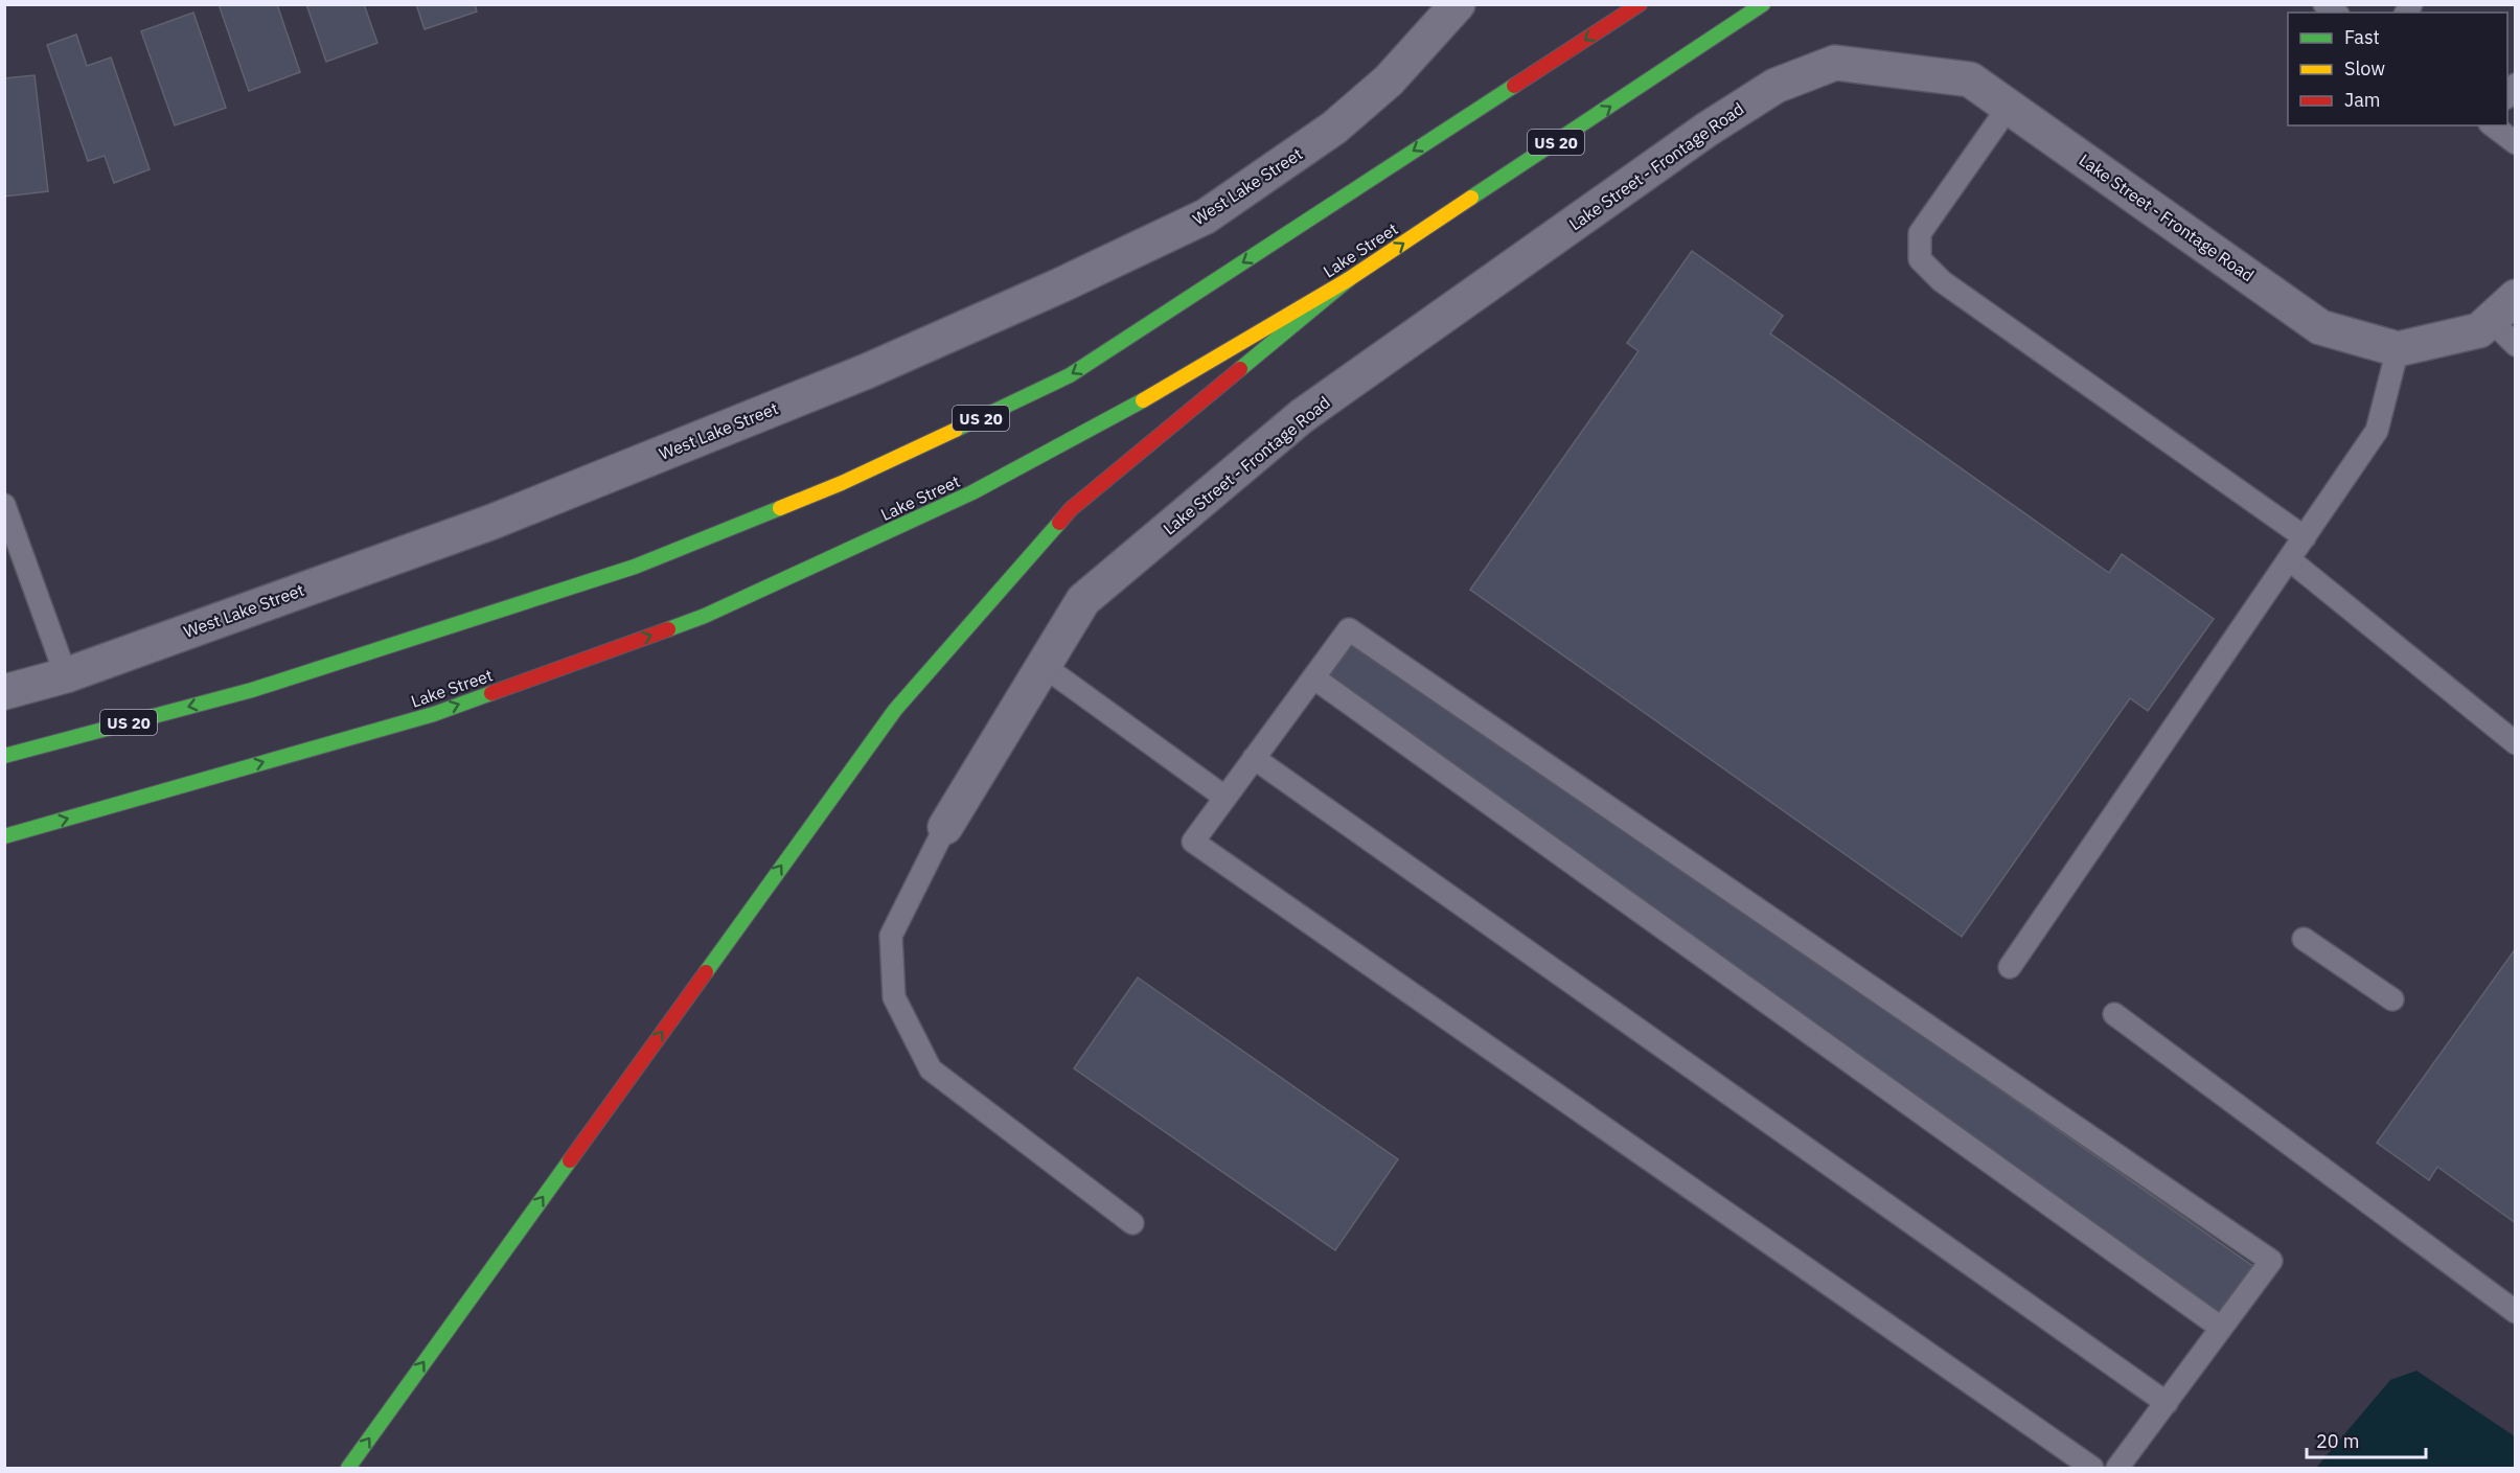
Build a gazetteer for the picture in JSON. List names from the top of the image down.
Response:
{
  "streets": {
    "main road": ["US 20", "Lake Street"],
    "street": ["Lake Street - Frontage Road", "West Lake Street"]
  },
  "crossings": [
    ["US 20", "Lake Street"]
  ],
  "legend": ["Fast", "Slow", "Jam"],
  "scale_bar": "20 m"
}
